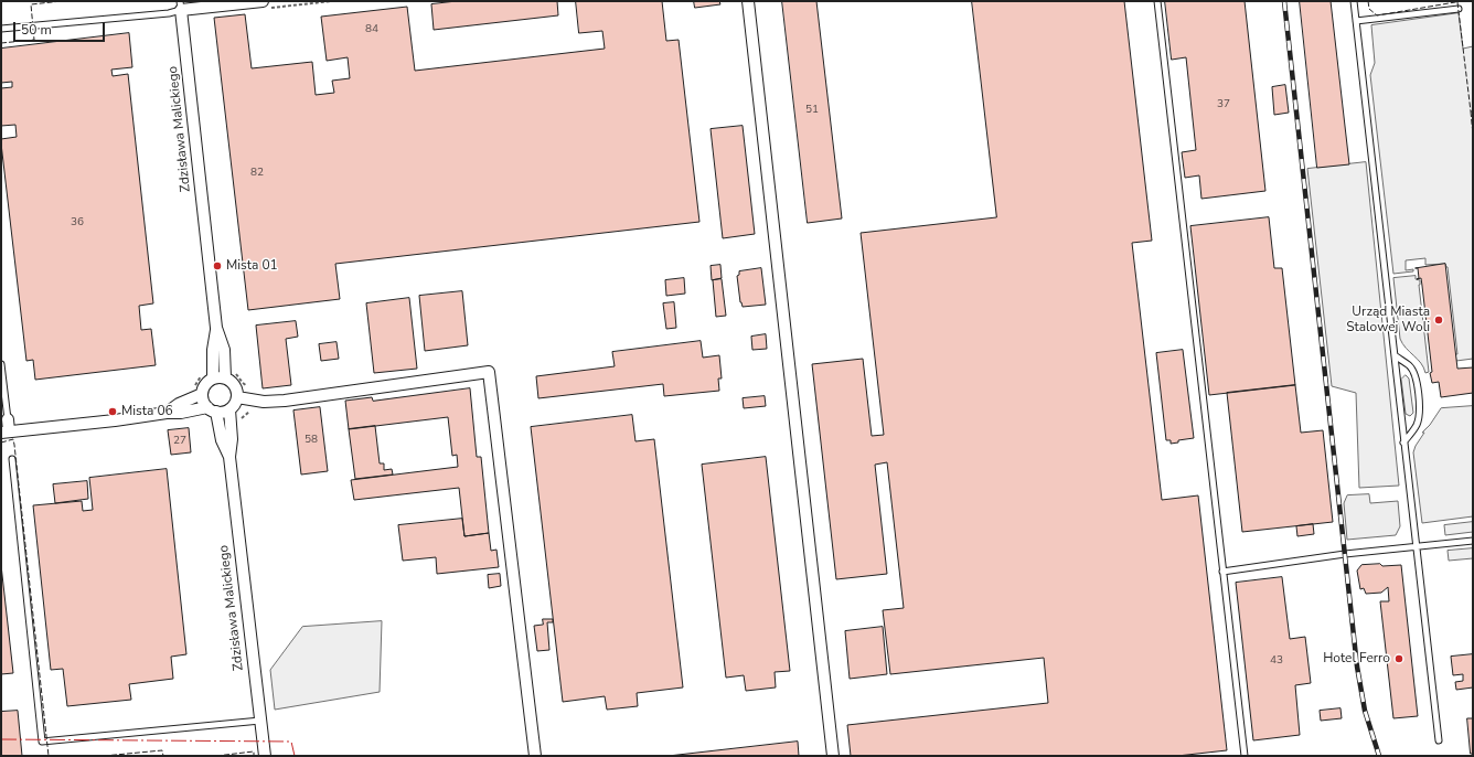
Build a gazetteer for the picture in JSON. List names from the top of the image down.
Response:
{
  "streets": {
    "street": ["Zdzisława Malickiego"]
  },
  "places": [
    "Mista 01",
    "Urząd Miasta Stalowej Woli",
    "Mista 06",
    "Hotel Ferro"
  ],
  "house_numbers": [
    "84",
    "37",
    "51",
    "82",
    "36",
    "58",
    "27",
    "43"
  ],
  "scale_bar": "50 m"
}
